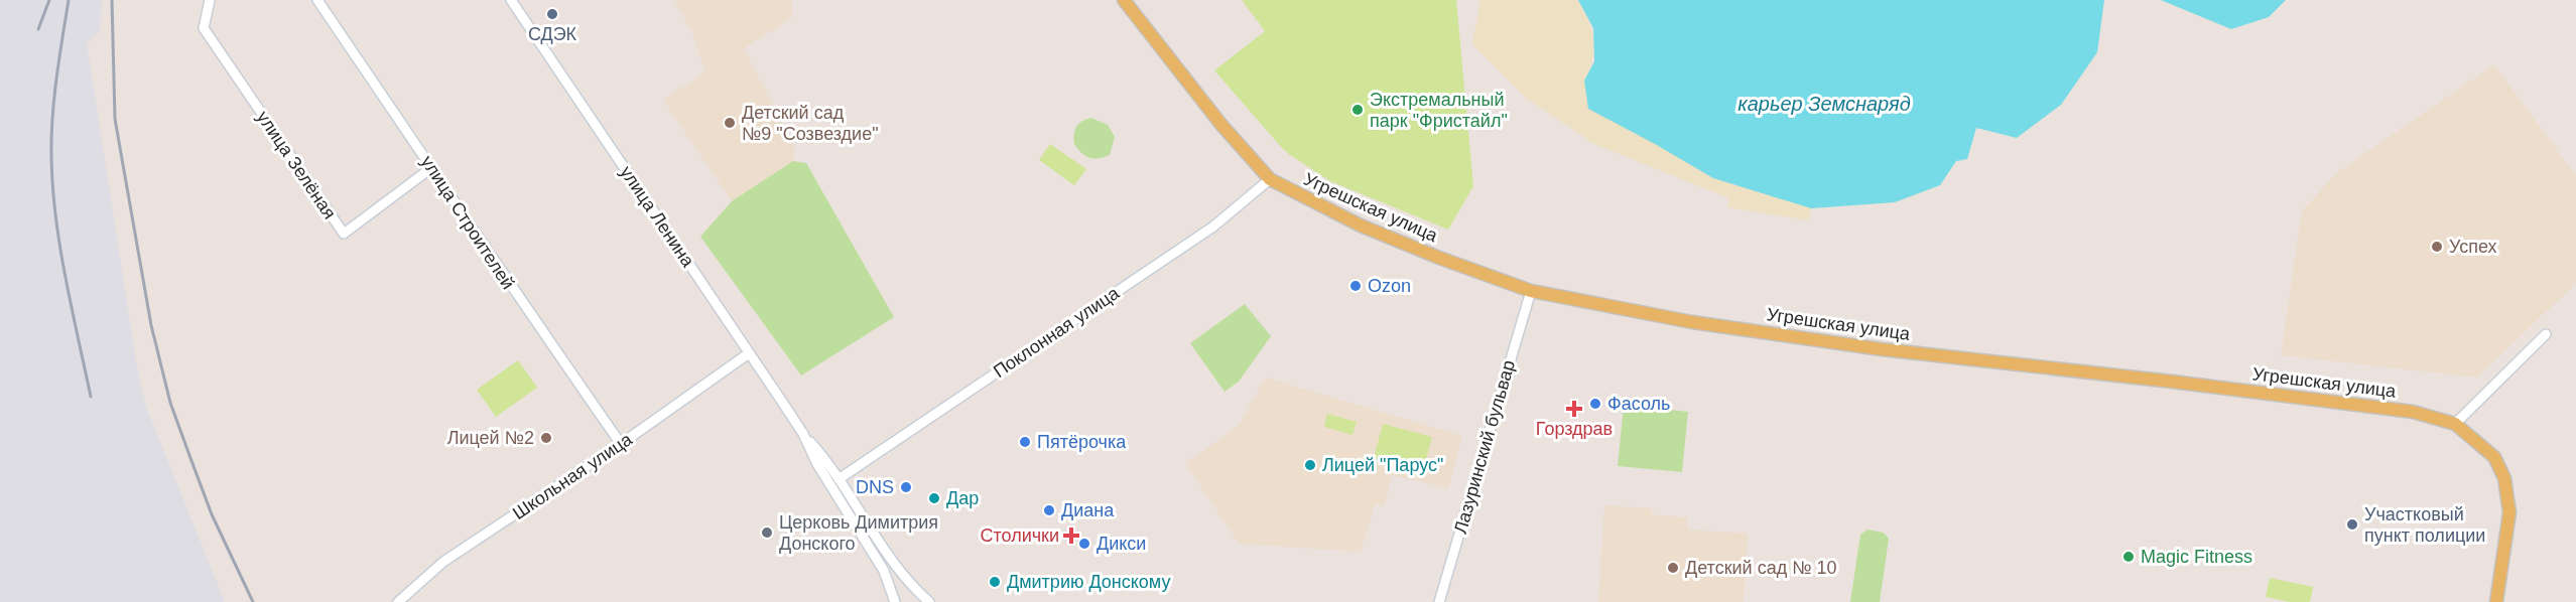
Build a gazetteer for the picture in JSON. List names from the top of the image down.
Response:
{
  "streets": {
    "main road": ["Угрешская улица"],
    "street": [
      "улица Зелёная",
      "улица Ленина",
      "улица Строителей",
      "Поклонная улица",
      "Лазуринский бульвар",
      "Школьная улица"
    ]
  },
  "crossings": [
    ["улица Зелёная", "улица Строителей"],
    ["Угрешская улица", "Поклонная улица"],
    ["Угрешская улица", "Лазуринский бульвар"],
    ["улица Ленина", "Поклонная улица"],
    ["улица Ленина", "Школьная улица"],
    ["улица Строителей", "Школьная улица"]
  ],
  "water": ["карьер Земснаряд"],
  "places": {
    "other": [
      "СДЭК",
      "Экстремальный парк \"Фристайл\"",
      "Детский сад №9 \"Созвездие\"",
      "Успех",
      "Ozon",
      "Фасоль",
      "Лицей №2",
      "Пятёрочка",
      "Лицей \"Парус\"",
      "DNS",
      "Дар",
      "Диана",
      "Участковый пункт полиции",
      "Церковь Димитрия Донского",
      "Дикси",
      "Magic Fitness",
      "Детский сад № 10",
      "Дмитрию Донскому"
    ],
    "health": ["Горздрав", "Столички"]
  }
}
